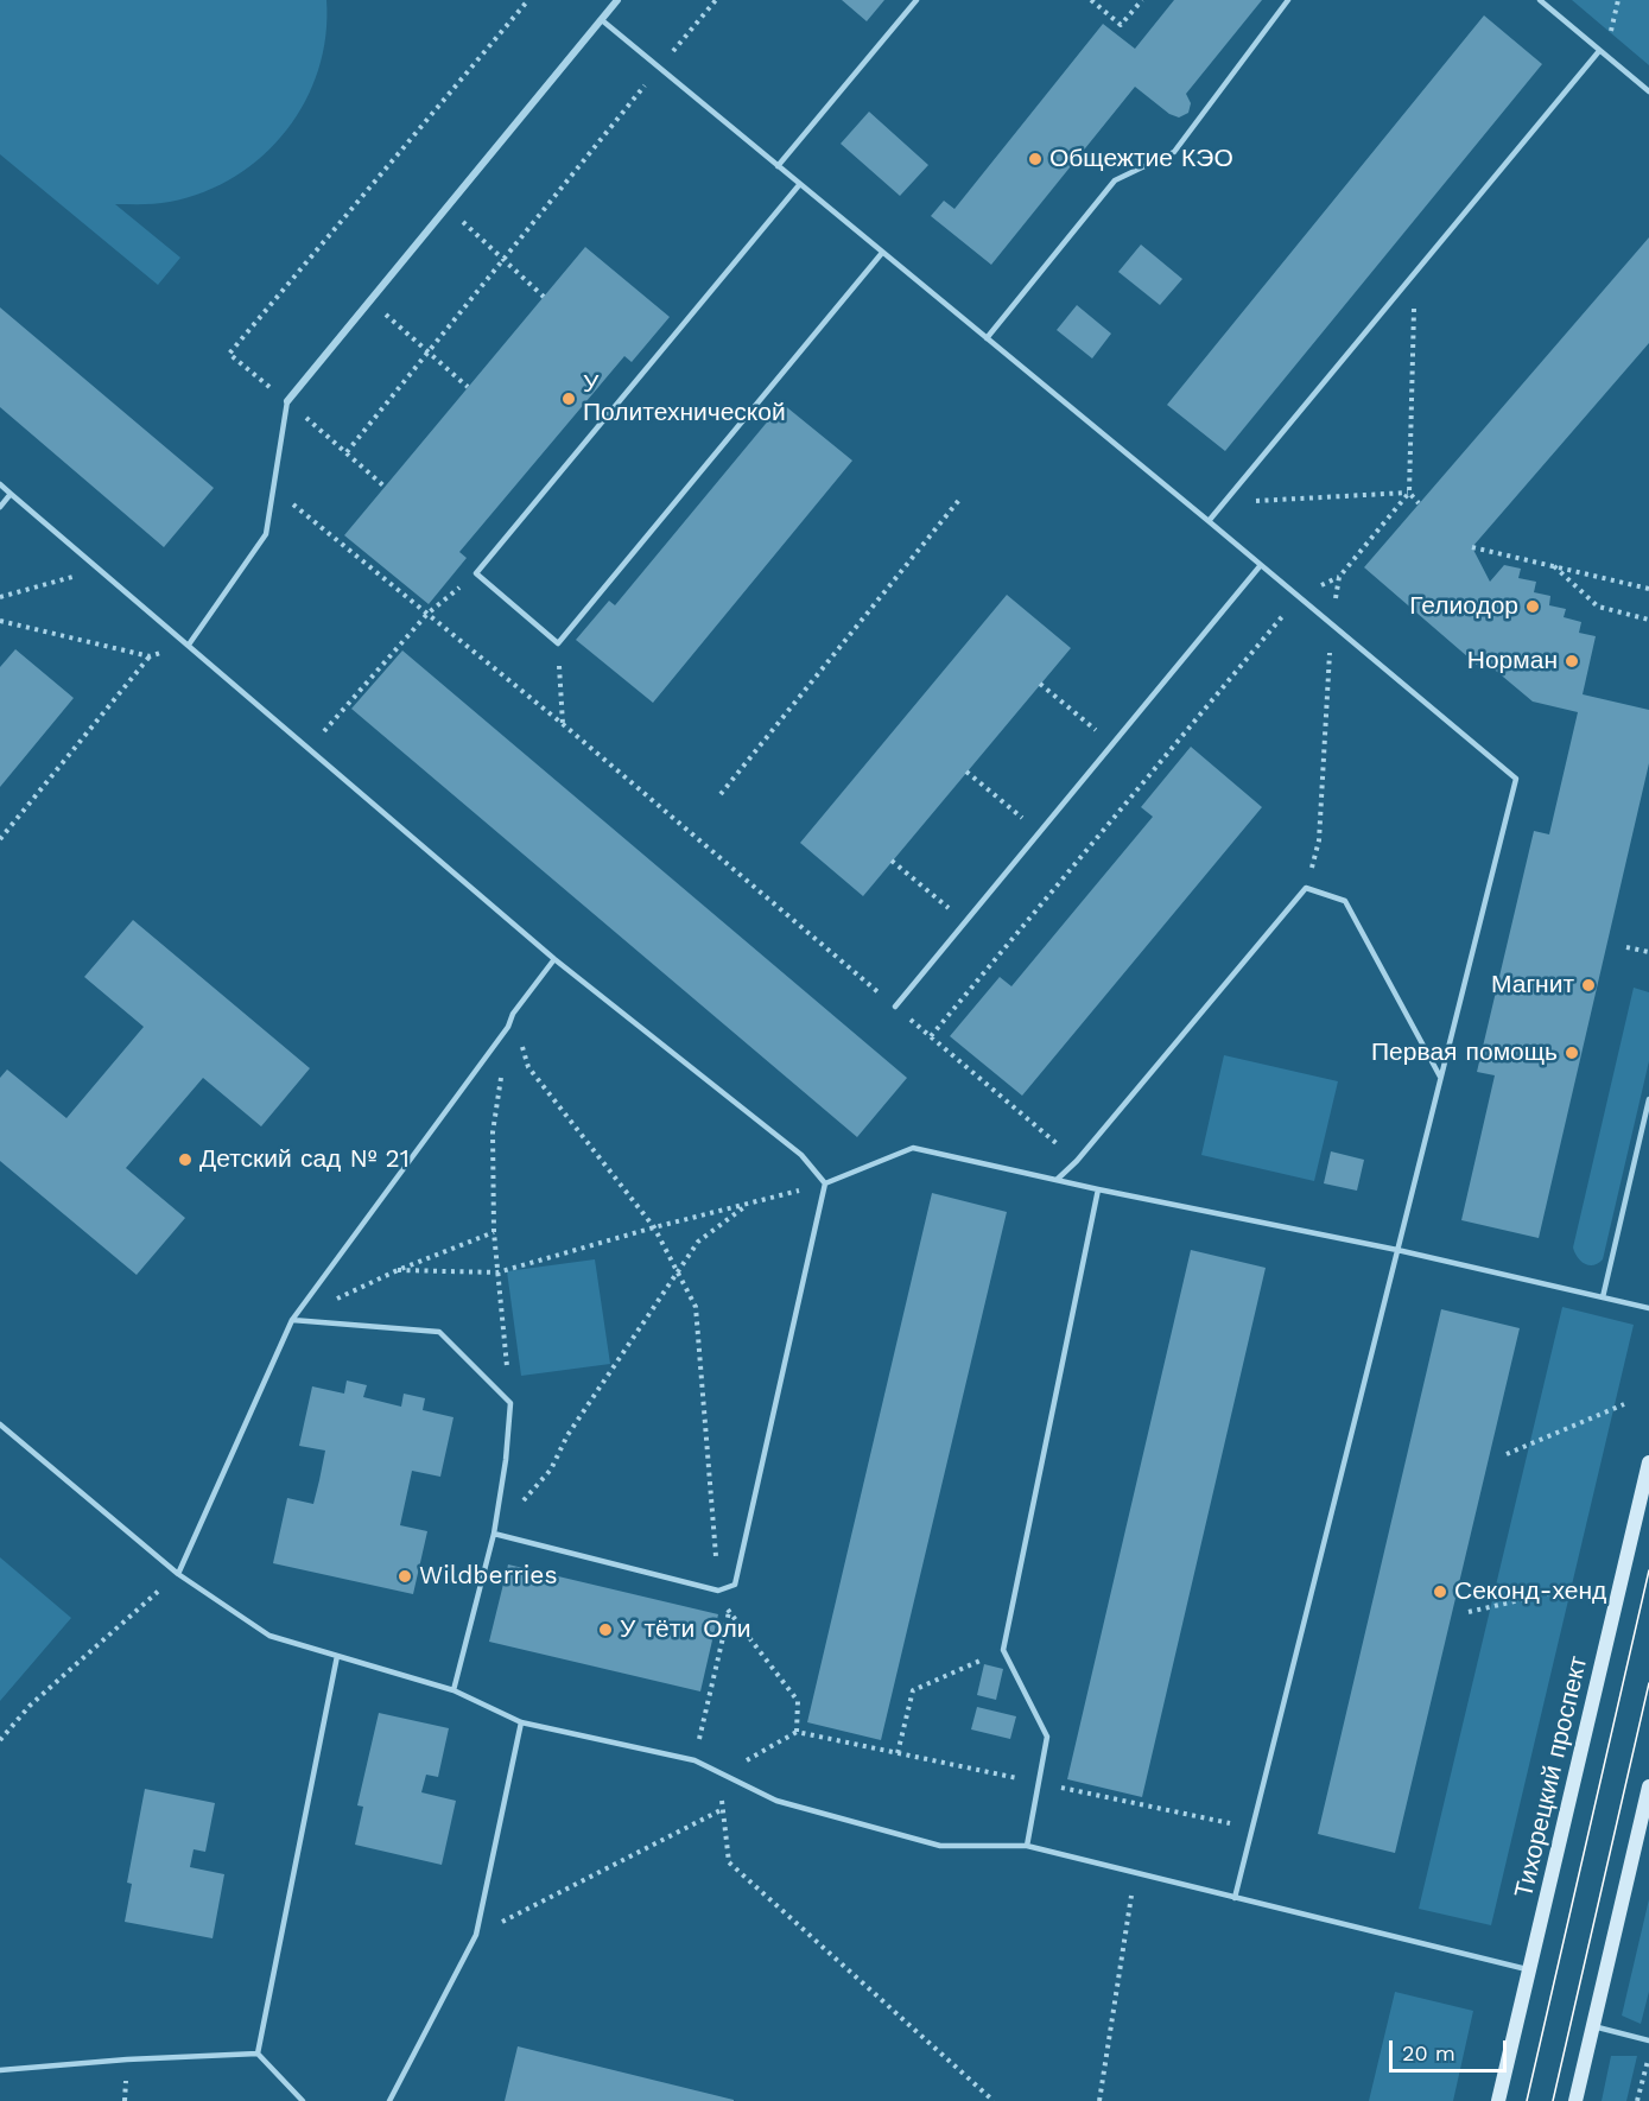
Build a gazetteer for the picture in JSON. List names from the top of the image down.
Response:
{
  "streets": {
    "main road": ["Тихорецкий проспект"]
  },
  "places": [
    "Общежтие КЭО",
    "У Политехнической",
    "Гелиодор",
    "Норман",
    "Магнит",
    "Первая помощь",
    "Детский сад № 21",
    "Wildberries",
    "Секонд-хенд",
    "У тёти Оли"
  ],
  "scale_bar": "20 m"
}
